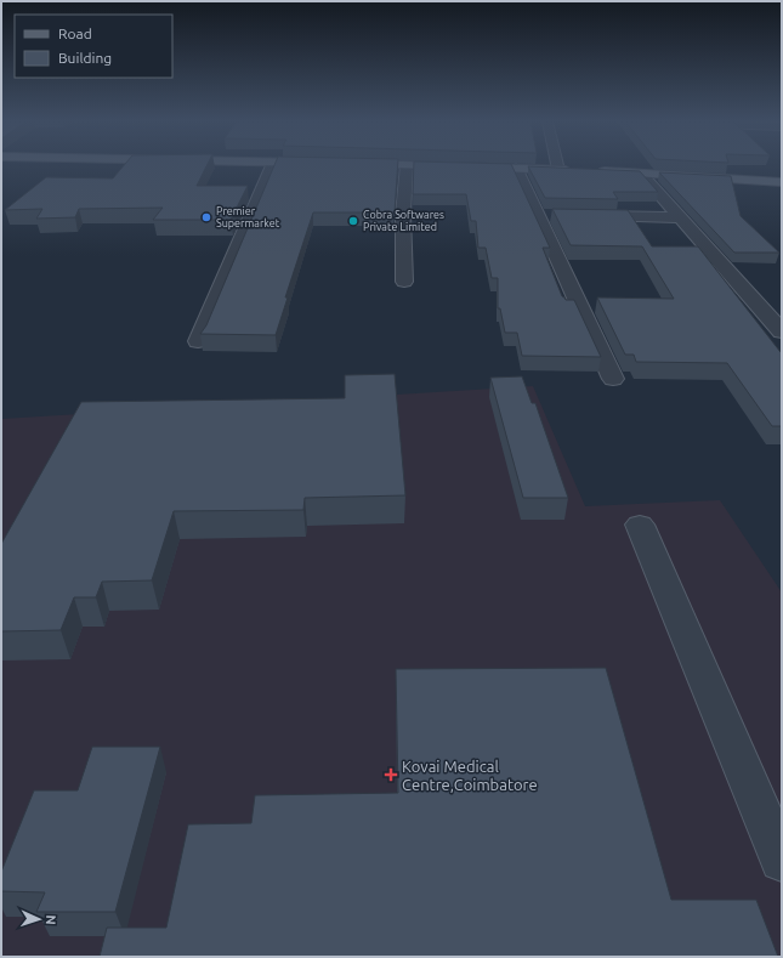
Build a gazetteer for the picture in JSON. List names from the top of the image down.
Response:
{
  "places": {
    "other": ["Premier Supermarket", "Cobra Softwares Private Limited"],
    "health": ["Kovai Medical Centre,Coimbatore"]
  },
  "legend": ["Road", "Building"],
  "north": "right"
}
